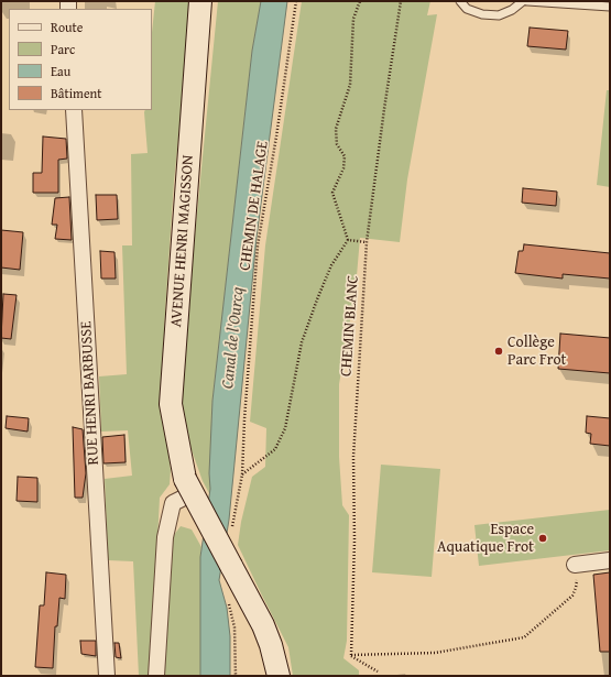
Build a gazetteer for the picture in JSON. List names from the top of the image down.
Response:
{
  "streets": {
    "main road": ["AVENUE HENRI MAGISSON"],
    "street": ["RUE HENRI BARBUSSE"],
    "path": ["CHEMIN DE HALAGE", "CHEMIN BLANC"]
  },
  "water": ["Canal de l'Ourcq"],
  "places": ["Collège Parc Frot", "Espace Aquatique Frot"],
  "legend": [
    "Route",
    "Parc",
    "Eau",
    "Bâtiment"
  ]
}
